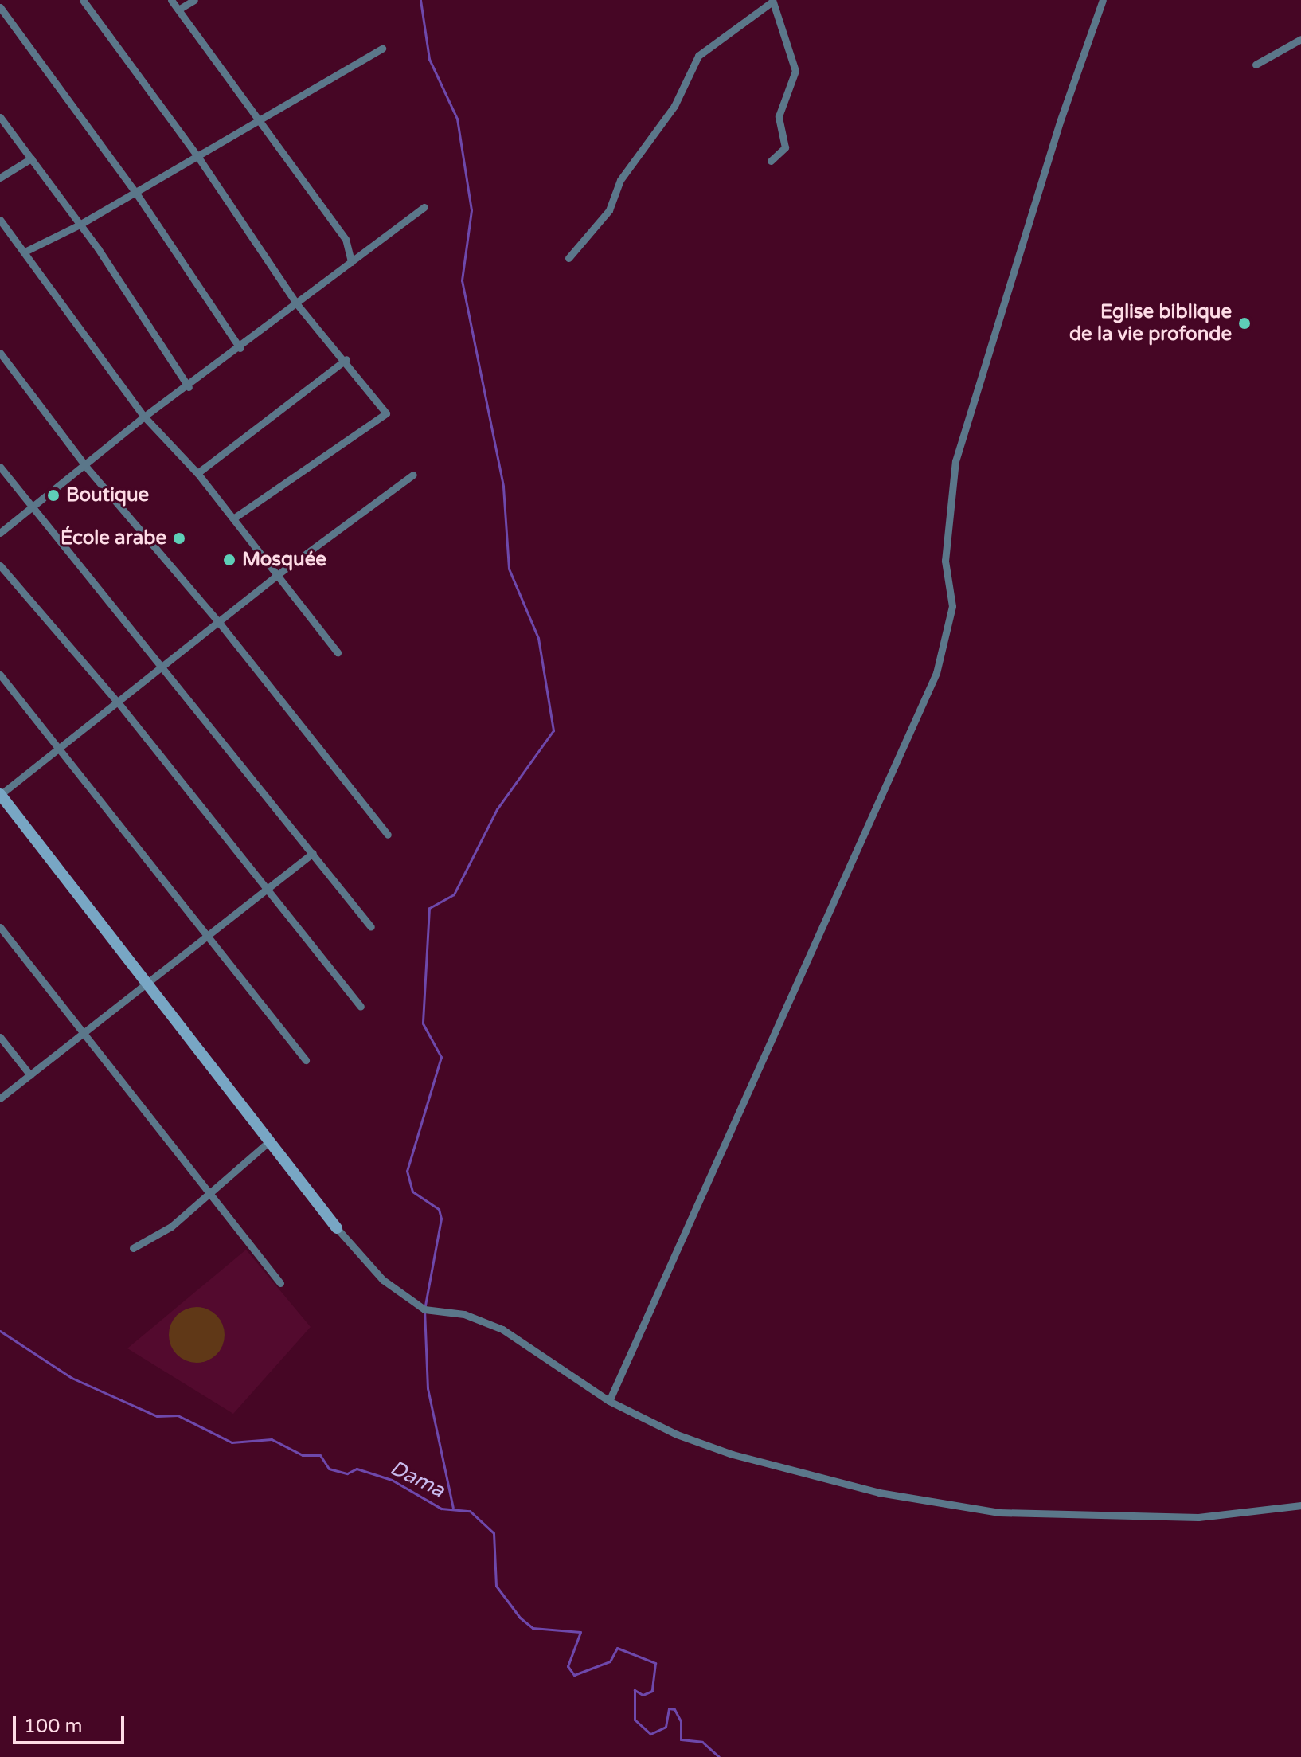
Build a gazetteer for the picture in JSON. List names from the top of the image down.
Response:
{
  "water": ["Dama"],
  "places": [
    "Eglise biblique de la vie profonde",
    "Boutique",
    "École arabe",
    "Mosquée"
  ],
  "scale_bar": "100 m"
}
